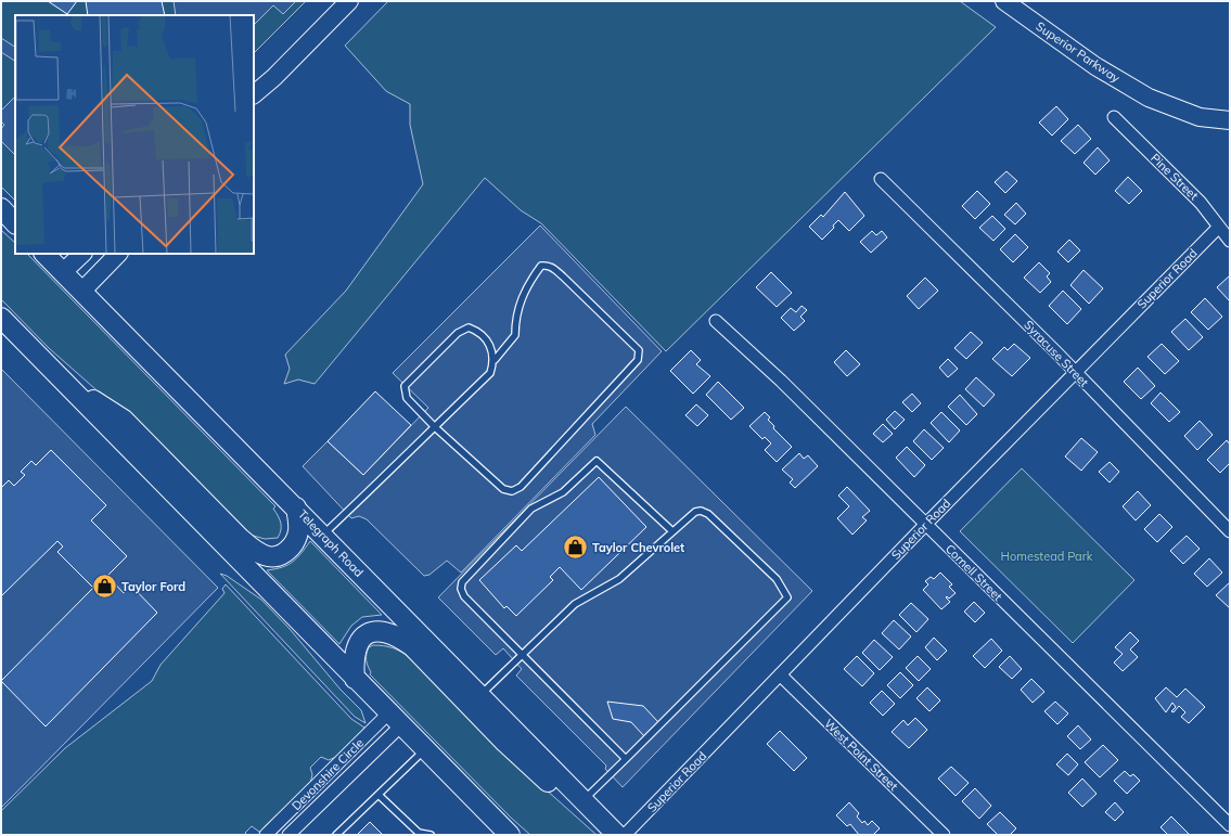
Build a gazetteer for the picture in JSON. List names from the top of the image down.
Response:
{
  "streets": {
    "main road": ["Superior Parkway", "Telegraph Road"],
    "street": [
      "Pine Street",
      "Superior Road",
      "Syracuse Street",
      "Cornell Street",
      "West Point Street",
      "Devonshire Circle"
    ]
  },
  "crossings": [
    ["Pine Street", "Superior Road"],
    ["Superior Road", "Syracuse Street"],
    ["Superior Road", "Cornell Street"],
    ["Superior Road", "West Point Street"]
  ],
  "parks": ["Homestead Park"],
  "places": {
    "shop": ["Taylor Chevrolet", "Taylor Ford"]
  }
}
